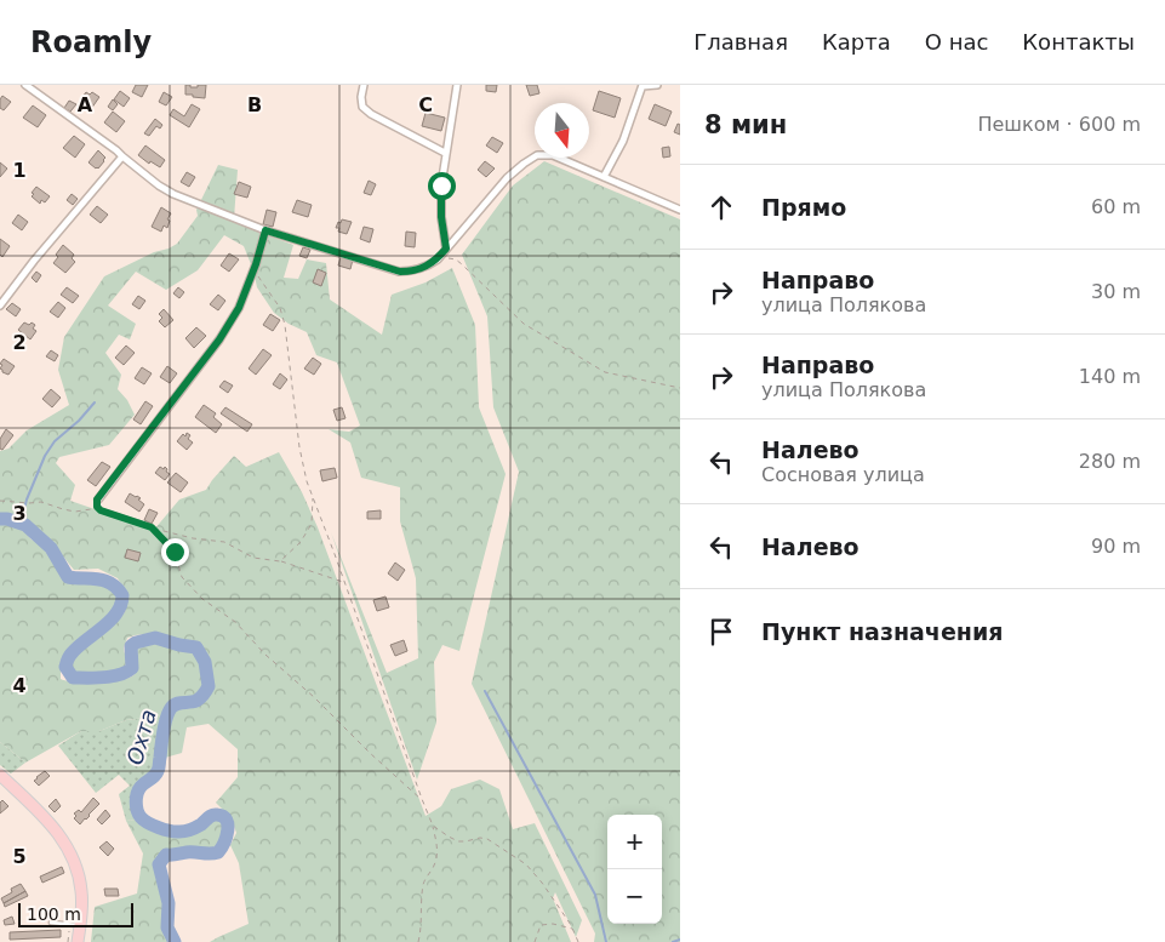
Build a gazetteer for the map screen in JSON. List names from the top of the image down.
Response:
{
  "water": ["Охта"],
  "scale_bar": "100 m",
  "north": "bottom",
  "page": {
    "header": "Roamly",
    "nav": [
      "Главная",
      "Карта",
      "О нас",
      "Контакты"
    ],
    "heading": ["8 мин", "Пешком · 600 m"],
    "list": [
      ["Прямо", "60 m"],
      ["Направо", "улица Полякова", "30 m"],
      ["Направо", "улица Полякова", "140 m"],
      ["Налево", "Сосновая улица", "280 m"],
      ["Налево", "90 m"],
      "Пункт назначения"
    ],
    "map_buttons": ["+", "−"],
    "scale": "100 m"
  },
  "grid": {
    "columns": ["A", "B", "C"],
    "rows": [
      "1",
      "2",
      "3",
      "4",
      "5"
    ]
  }
}
